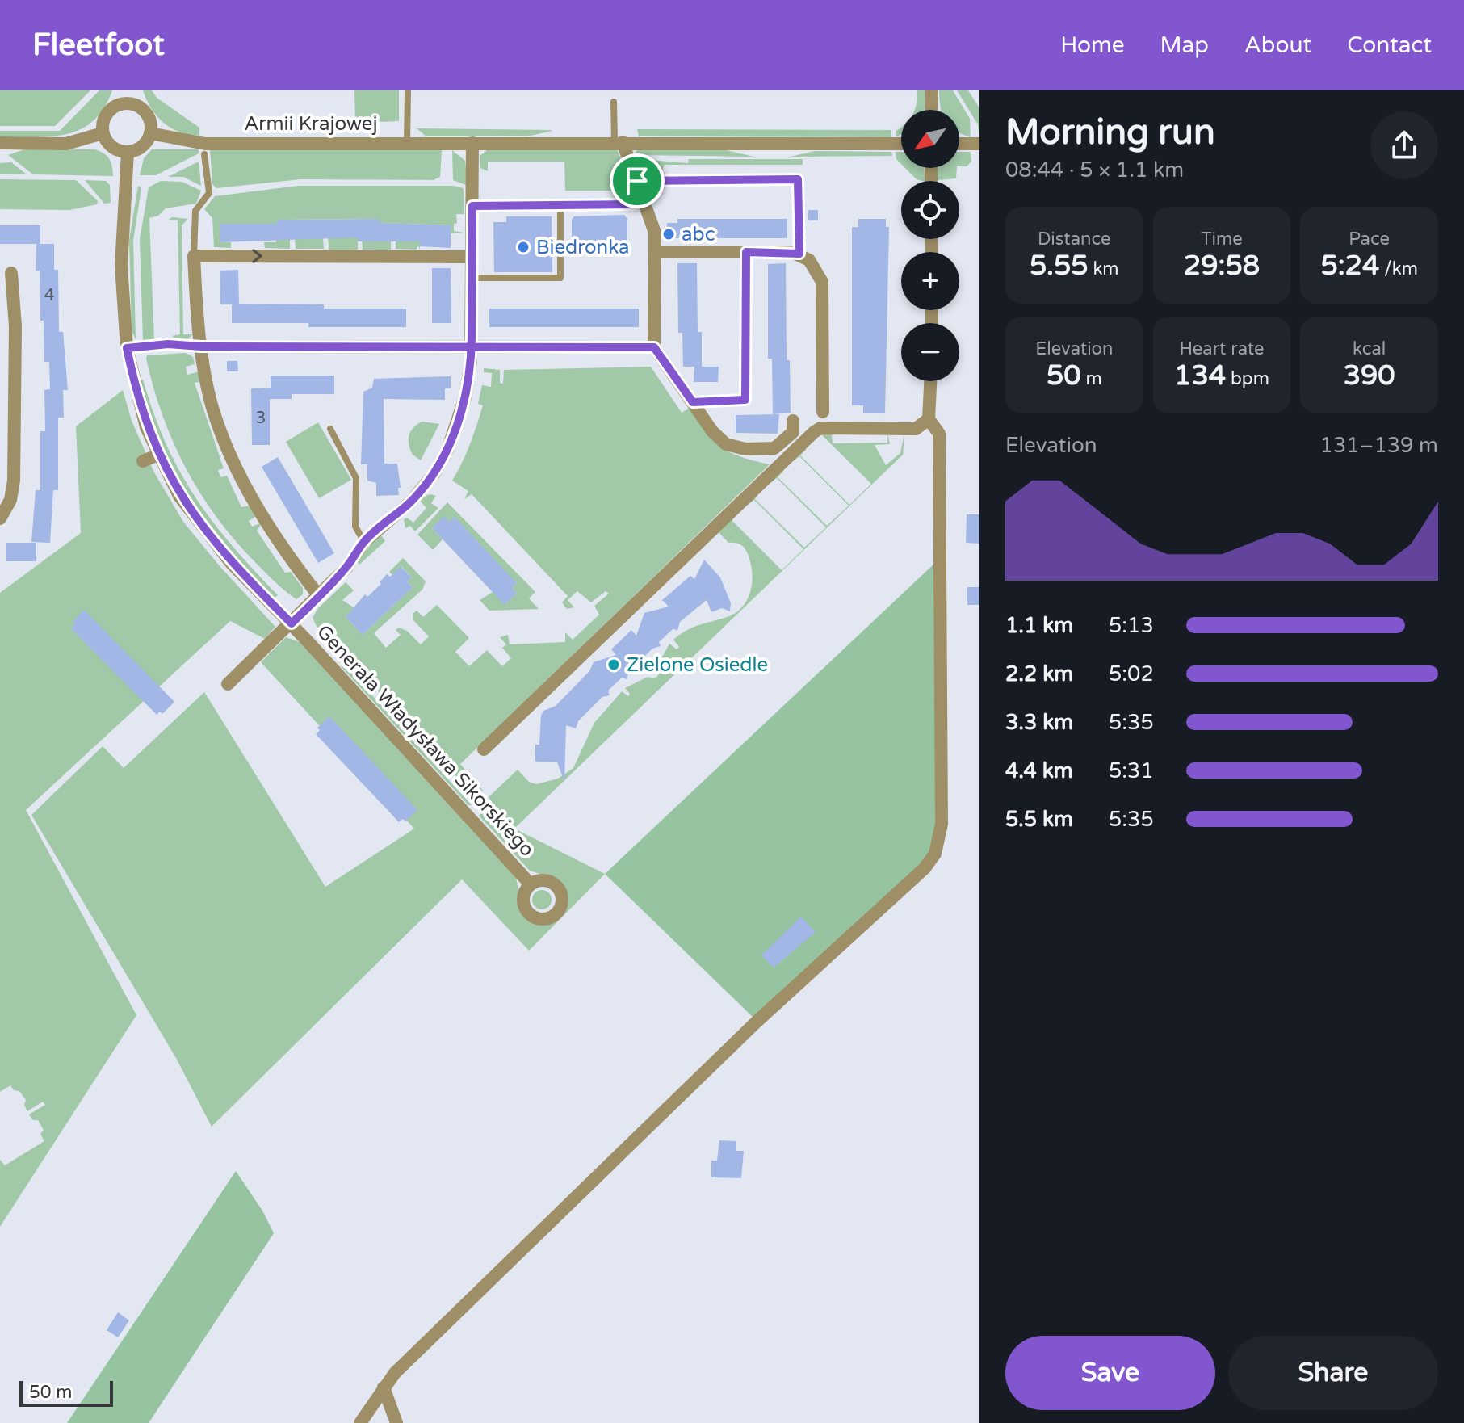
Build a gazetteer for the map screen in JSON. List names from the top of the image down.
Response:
{
  "streets": {
    "street": ["Armii Krajowej", "Generała Władysława Sikorskiego"]
  },
  "crossings": [
    ["Armii Krajowej", "Generała Władysława Sikorskiego"]
  ],
  "places": ["abc", "Biedronka", "Zielone Osiedle"],
  "house_numbers": ["4", "3"],
  "scale_bar": "50 m",
  "north": "bottom left",
  "page": {
    "header": "Fleetfoot",
    "nav": [
      "Home",
      "Map",
      "About",
      "Contact"
    ],
    "heading": ["Morning run", "08:44 · 5 × 1.1 km"],
    "map_buttons": ["+", "−"],
    "stats": [
      ["Distance", "5.55 km"],
      ["Time", "29:58"],
      ["Pace", "5:24 /km"],
      ["Elevation", "50 m"],
      ["Heart rate", "134 bpm"],
      ["kcal", "390"]
    ],
    "chart": ["Elevation", "131–139 m"],
    "list": [
      {
        "name": "1.1 km",
        "note": "5:13"
      },
      {
        "name": "2.2 km",
        "note": "5:02"
      },
      {
        "name": "3.3 km",
        "note": "5:35"
      },
      {
        "name": "4.4 km",
        "note": "5:31"
      },
      {
        "name": "5.5 km",
        "note": "5:35"
      }
    ],
    "buttons": ["Save", "Share"],
    "scale": "50 m"
  }
}
